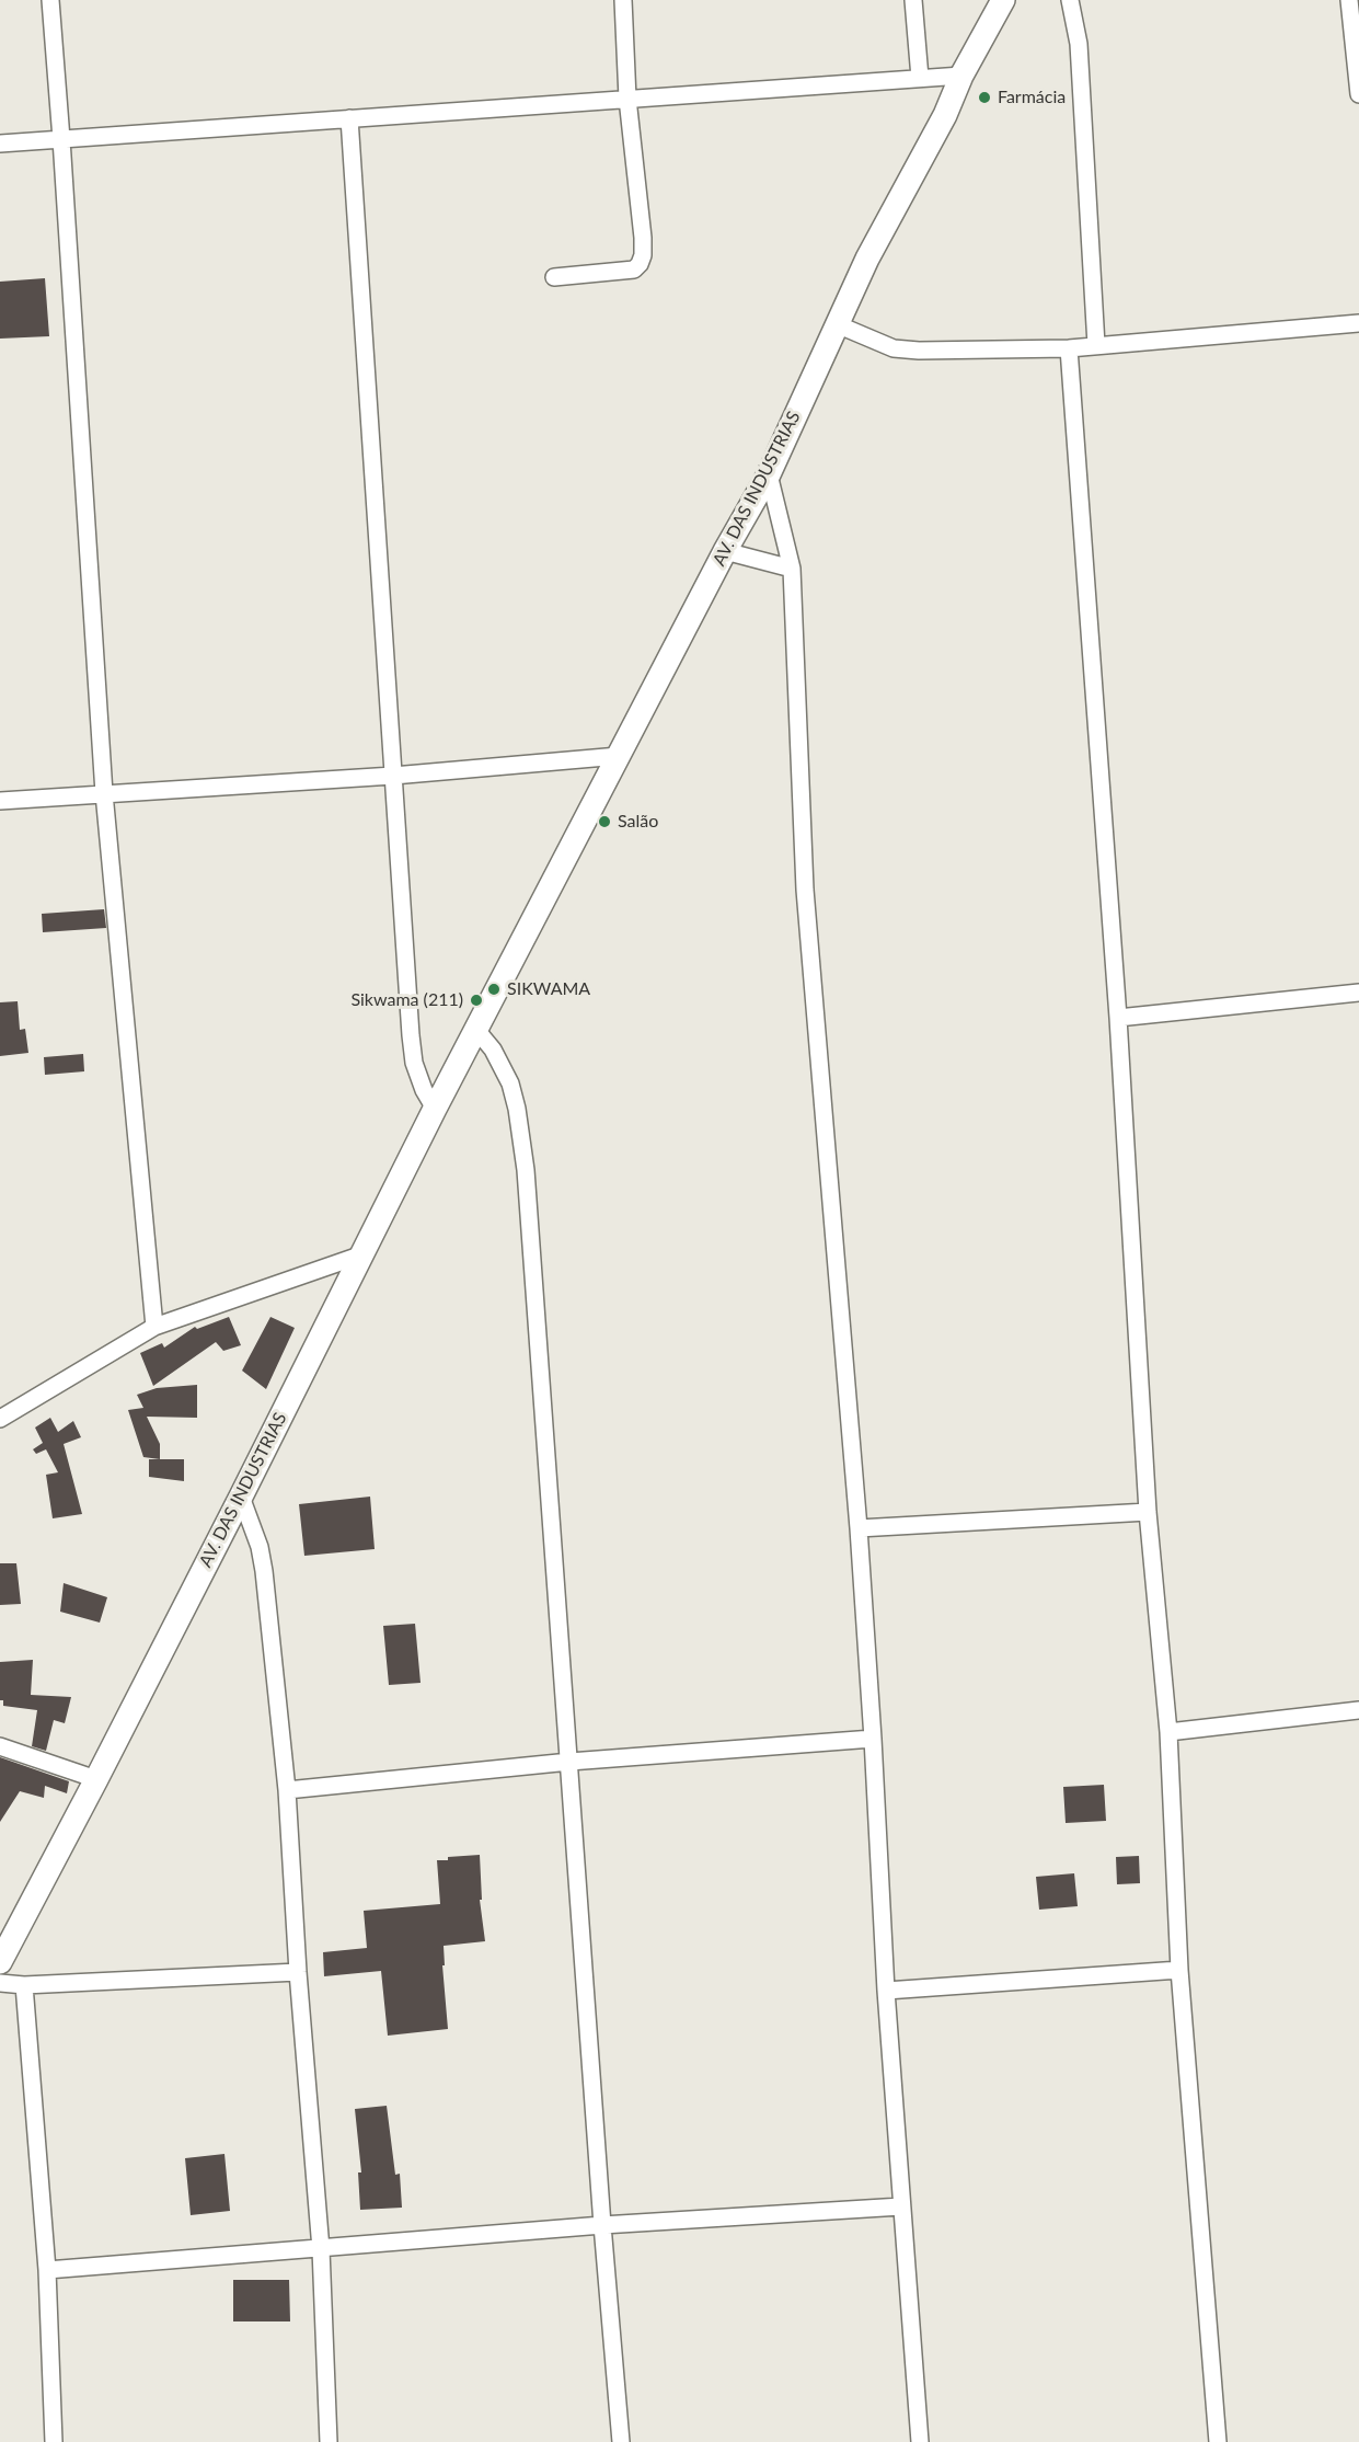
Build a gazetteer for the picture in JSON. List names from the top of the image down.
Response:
{
  "streets": {
    "main road": ["AV. DAS INDUSTRIAS"]
  },
  "places": [
    "Farmácia",
    "Salão",
    "SIKWAMA",
    "Sikwama (211)"
  ]
}
